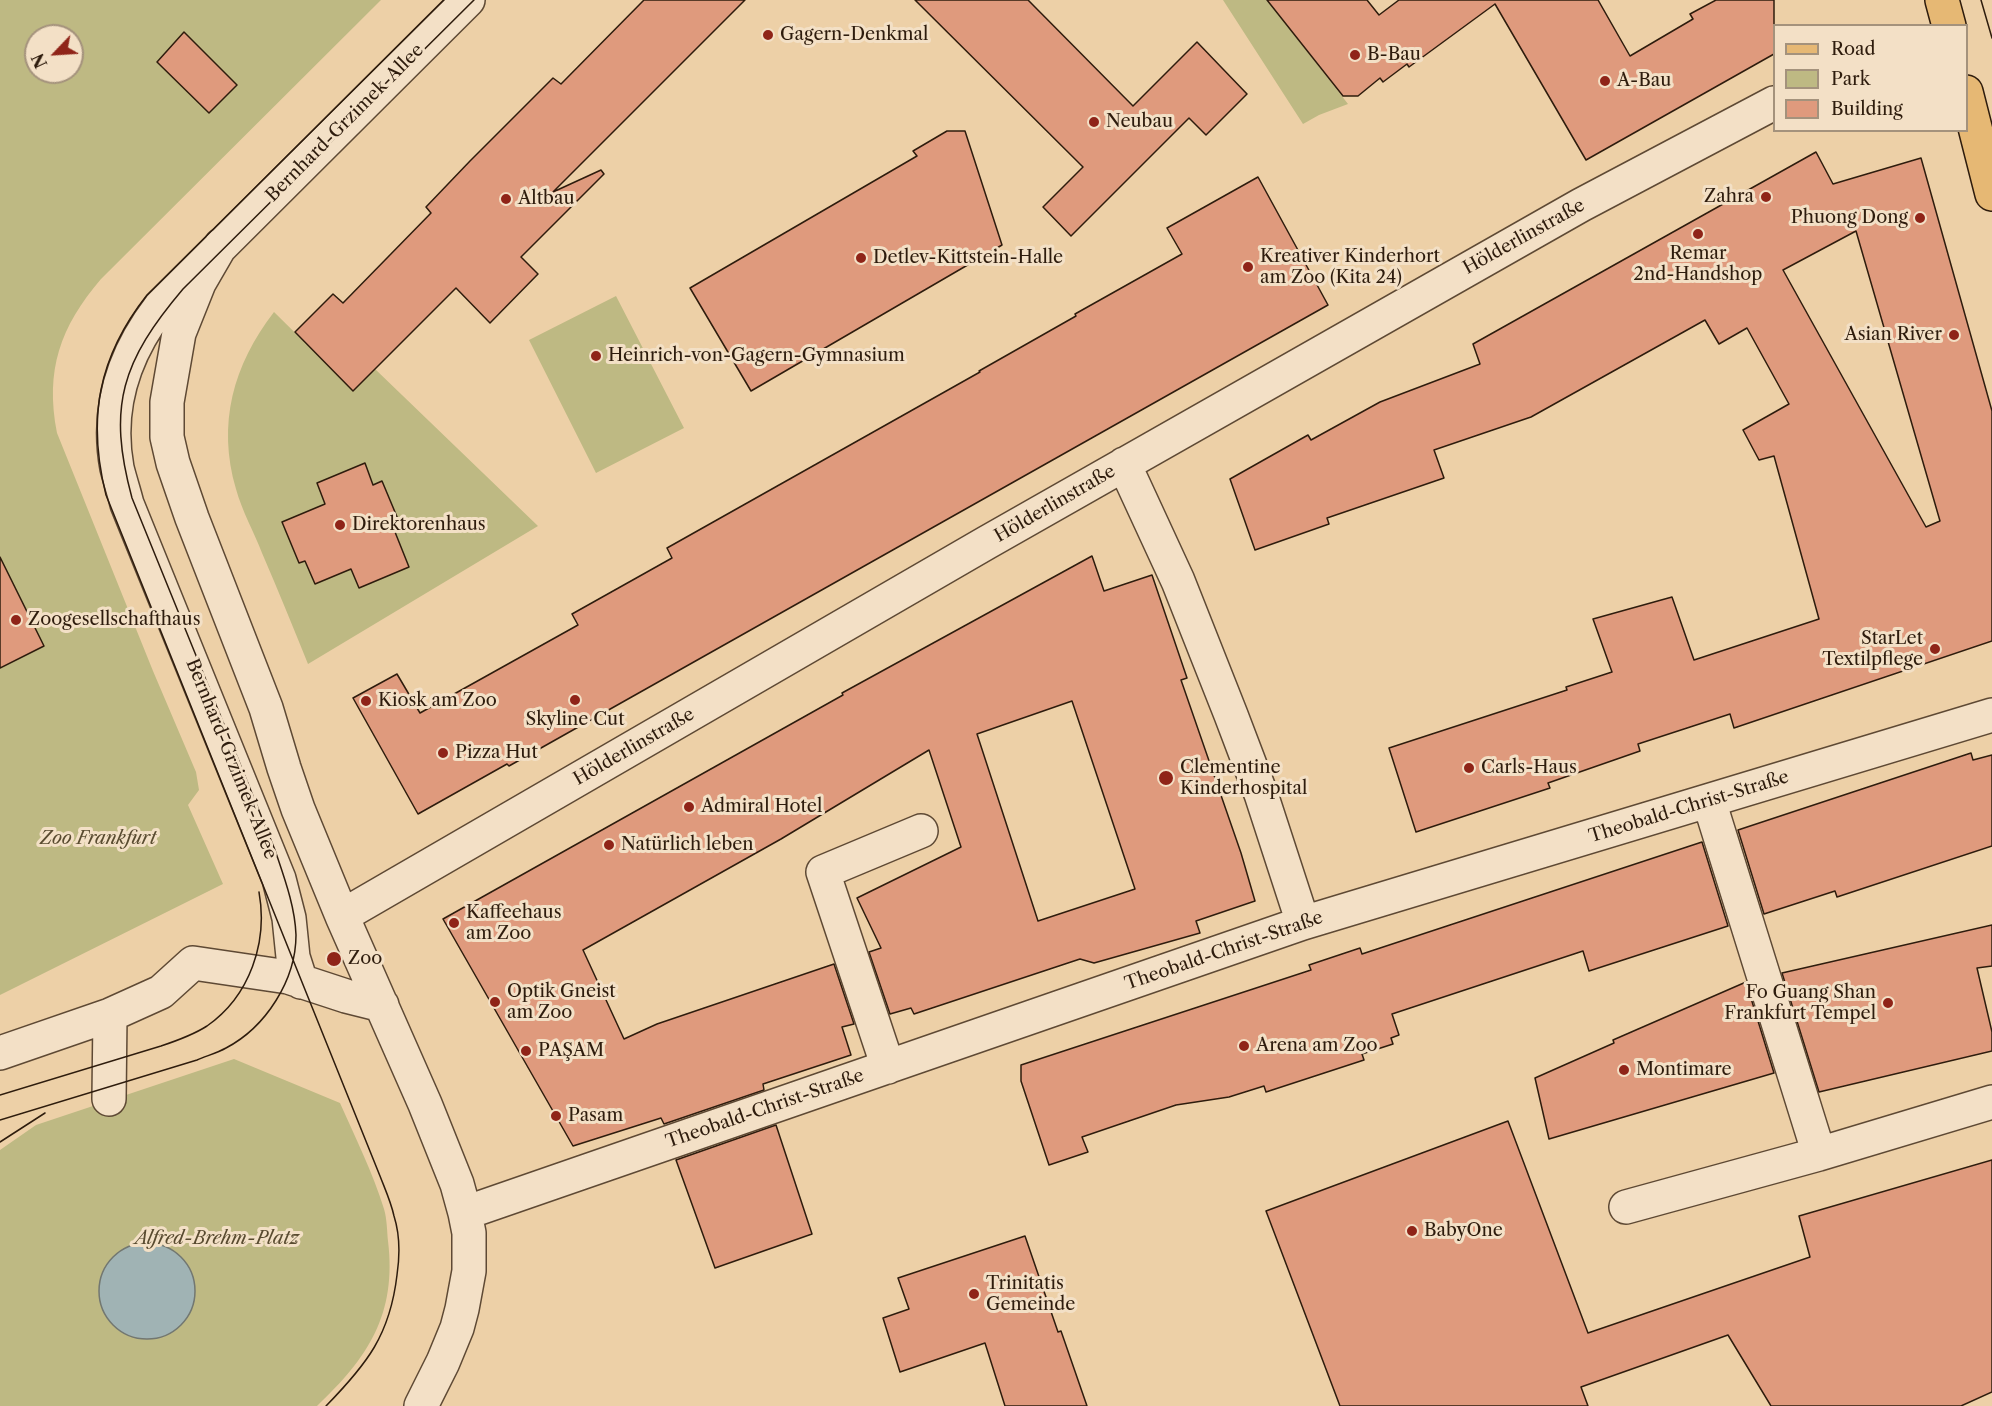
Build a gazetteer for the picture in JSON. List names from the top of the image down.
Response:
{
  "streets": {
    "street": ["Bernhard-Grzimek-Allee", "Hölderlinstraße", "Theobald-Christ-Straße"]
  },
  "crossings": [
    ["Bernhard-Grzimek-Allee", "Hölderlinstraße"]
  ],
  "parks": ["Zoo Frankfurt", "Alfred-Brehm-Platz"],
  "places": [
    "Gagern-Denkmal",
    "B-Bau",
    "A-Bau",
    "Neubau",
    "Zahra",
    "Altbau",
    "Phuong Dong",
    "Remar 2nd-Handshop",
    "Detlev-Kittstein-Halle",
    "Kreativer Kinderhort am Zoo (Kita 24)",
    "Asian River",
    "Heinrich-von-Gagern-Gymnasium",
    "Direktorenhaus",
    "Zoogesellschafthaus",
    "StarLet Textilpflege",
    "Skyline Cut",
    "Kiosk am Zoo",
    "Pizza Hut",
    "Carls-Haus",
    "Clementine Kinderhospital",
    "Admiral Hotel",
    "Natürlich leben",
    "Kaffeehaus am Zoo",
    "Zoo",
    "Optik Gneist am Zoo",
    "Fo Guang Shan Frankfurt Tempel",
    "Arena am Zoo",
    "PAŞAM",
    "Montimare",
    "Pasam",
    "BabyOne",
    "Trinitatis Gemeinde"
  ],
  "legend": ["Road", "Park", "Building"],
  "north": "bottom left"
}
